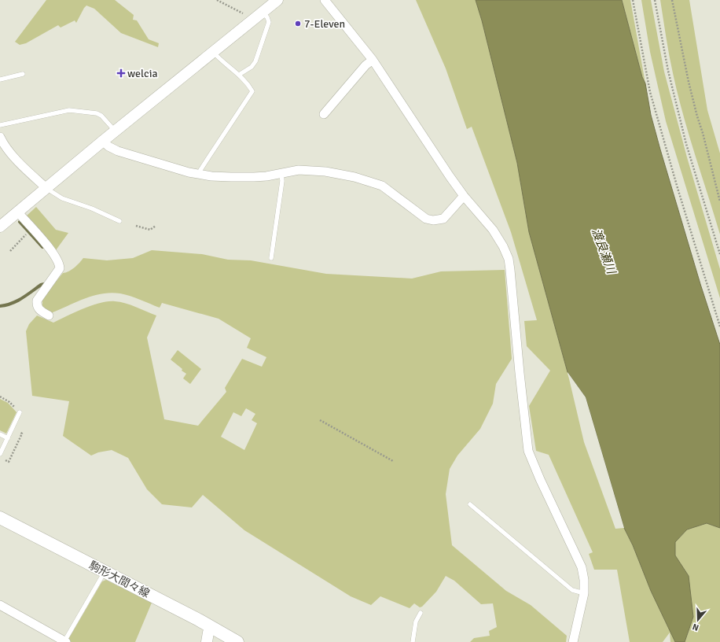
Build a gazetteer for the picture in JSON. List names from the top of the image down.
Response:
{
  "streets": {
    "main road": ["駒形大間々線"]
  },
  "water": ["渡良瀬川"],
  "places": {
    "other": ["7-Eleven"],
    "health": ["welcia"]
  },
  "north": "bottom"
}
